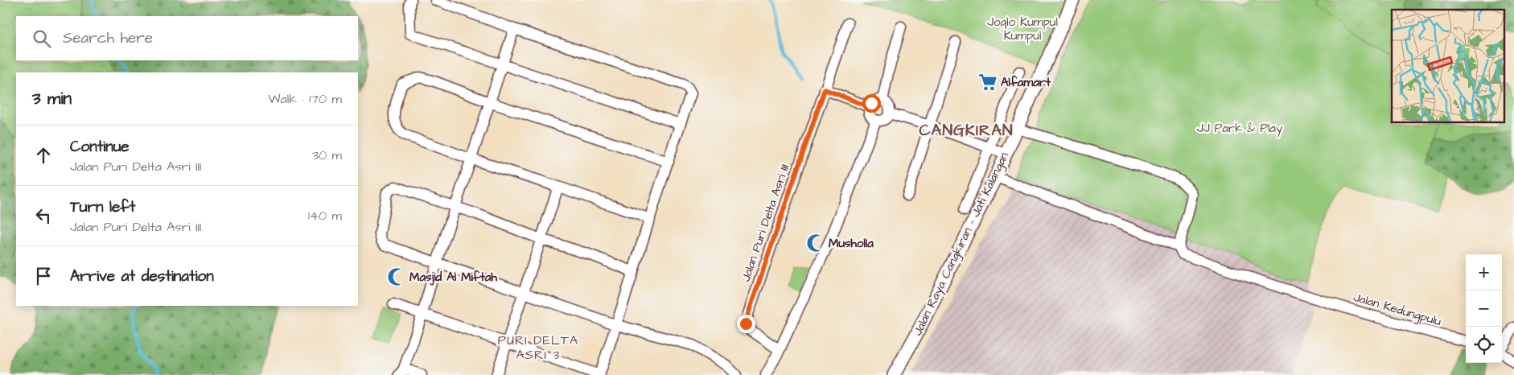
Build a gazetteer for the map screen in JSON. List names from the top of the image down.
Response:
{
  "streets": {
    "street": ["Jalan Puri Delta Asri III", "Jalan Raya Cangkiran - Jati Kalangan", "Jalan Kedungpulu"]
  },
  "crossings": [
    ["Jalan Raya Cangkiran - Jati Kalangan", "Jalan Kedungpulu"]
  ],
  "districts": ["CANGKIRAN", "PURI DELTA ASRI 3"],
  "parks": ["Joglo Kumpul Kumpul", "JJ Park & Play"],
  "places": {
    "supermarket": ["Alfamart"],
    "mosque": ["Musholla", "Masjid Al Miftah"]
  },
  "page": {
    "search": "Search here",
    "heading": ["3 min", "Walk · 170 m"],
    "list": [
      ["Continue", "Jalan Puri Delta Asri III", "30 m"],
      ["Turn left", "Jalan Puri Delta Asri III", "140 m"],
      "Arrive at destination"
    ],
    "map_buttons": ["+", "−"]
  }
}
